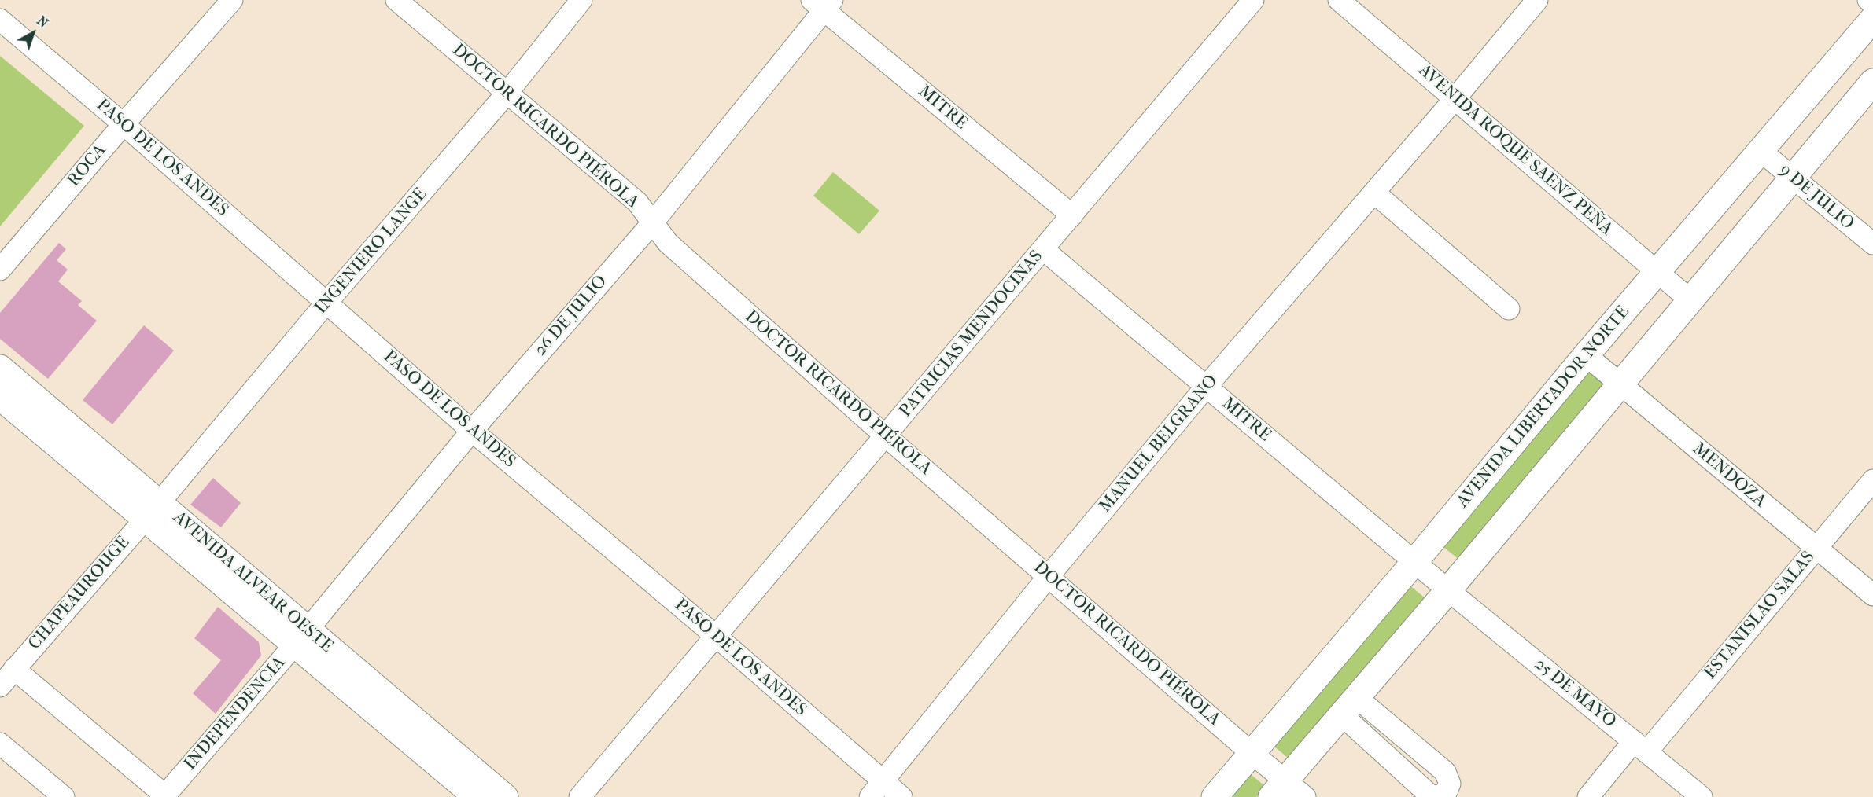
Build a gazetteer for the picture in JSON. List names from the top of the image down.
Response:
{
  "streets": {
    "main road": ["AVENIDA LIBERTADOR NORTE", "AVENIDA ALVEAR OESTE"],
    "street": [
      "MITRE",
      "DOCTOR RICARDO PIÉROLA",
      "AVENIDA ROQUE SAENZ PEÑA",
      "PASO DE LOS ANDES",
      "ROCA",
      "9 DE JULIO",
      "INGENIERO LANGE",
      "26 DE JULIO",
      "PATRICIAS MENDOCINAS",
      "MANUEL BELGRANO",
      "MENDOZA",
      "CHAPEAUROUGE",
      "ESTANISLAO SALAS",
      "25 DE MAYO",
      "INDEPENDENCIA"
    ]
  },
  "crossings": [
    ["MITRE", "26 DE JULIO"],
    ["MITRE", "PATRICIAS MENDOCINAS"],
    ["MITRE", "AVENIDA LIBERTADOR NORTE"],
    ["MITRE", "MANUEL BELGRANO"],
    ["MITRE", "25 DE MAYO"],
    ["DOCTOR RICARDO PIÉROLA", "INGENIERO LANGE"],
    ["DOCTOR RICARDO PIÉROLA", "26 DE JULIO"],
    ["DOCTOR RICARDO PIÉROLA", "PATRICIAS MENDOCINAS"],
    ["DOCTOR RICARDO PIÉROLA", "AVENIDA LIBERTADOR NORTE"],
    ["DOCTOR RICARDO PIÉROLA", "MANUEL BELGRANO"],
    ["AVENIDA ROQUE SAENZ PEÑA", "AVENIDA LIBERTADOR NORTE"],
    ["AVENIDA ROQUE SAENZ PEÑA", "MANUEL BELGRANO"],
    ["PASO DE LOS ANDES", "ROCA"],
    ["PASO DE LOS ANDES", "INGENIERO LANGE"],
    ["PASO DE LOS ANDES", "26 DE JULIO"],
    ["PASO DE LOS ANDES", "PATRICIAS MENDOCINAS"],
    ["PASO DE LOS ANDES", "MANUEL BELGRANO"],
    ["9 DE JULIO", "AVENIDA LIBERTADOR NORTE"],
    ["INGENIERO LANGE", "AVENIDA ALVEAR OESTE"],
    ["INGENIERO LANGE", "CHAPEAUROUGE"],
    ["26 DE JULIO", "AVENIDA ALVEAR OESTE"],
    ["26 DE JULIO", "INDEPENDENCIA"],
    ["AVENIDA LIBERTADOR NORTE", "MENDOZA"],
    ["MENDOZA", "ESTANISLAO SALAS"],
    ["AVENIDA ALVEAR OESTE", "CHAPEAUROUGE"],
    ["AVENIDA ALVEAR OESTE", "INDEPENDENCIA"],
    ["ESTANISLAO SALAS", "25 DE MAYO"]
  ],
  "north": "top right"
}
